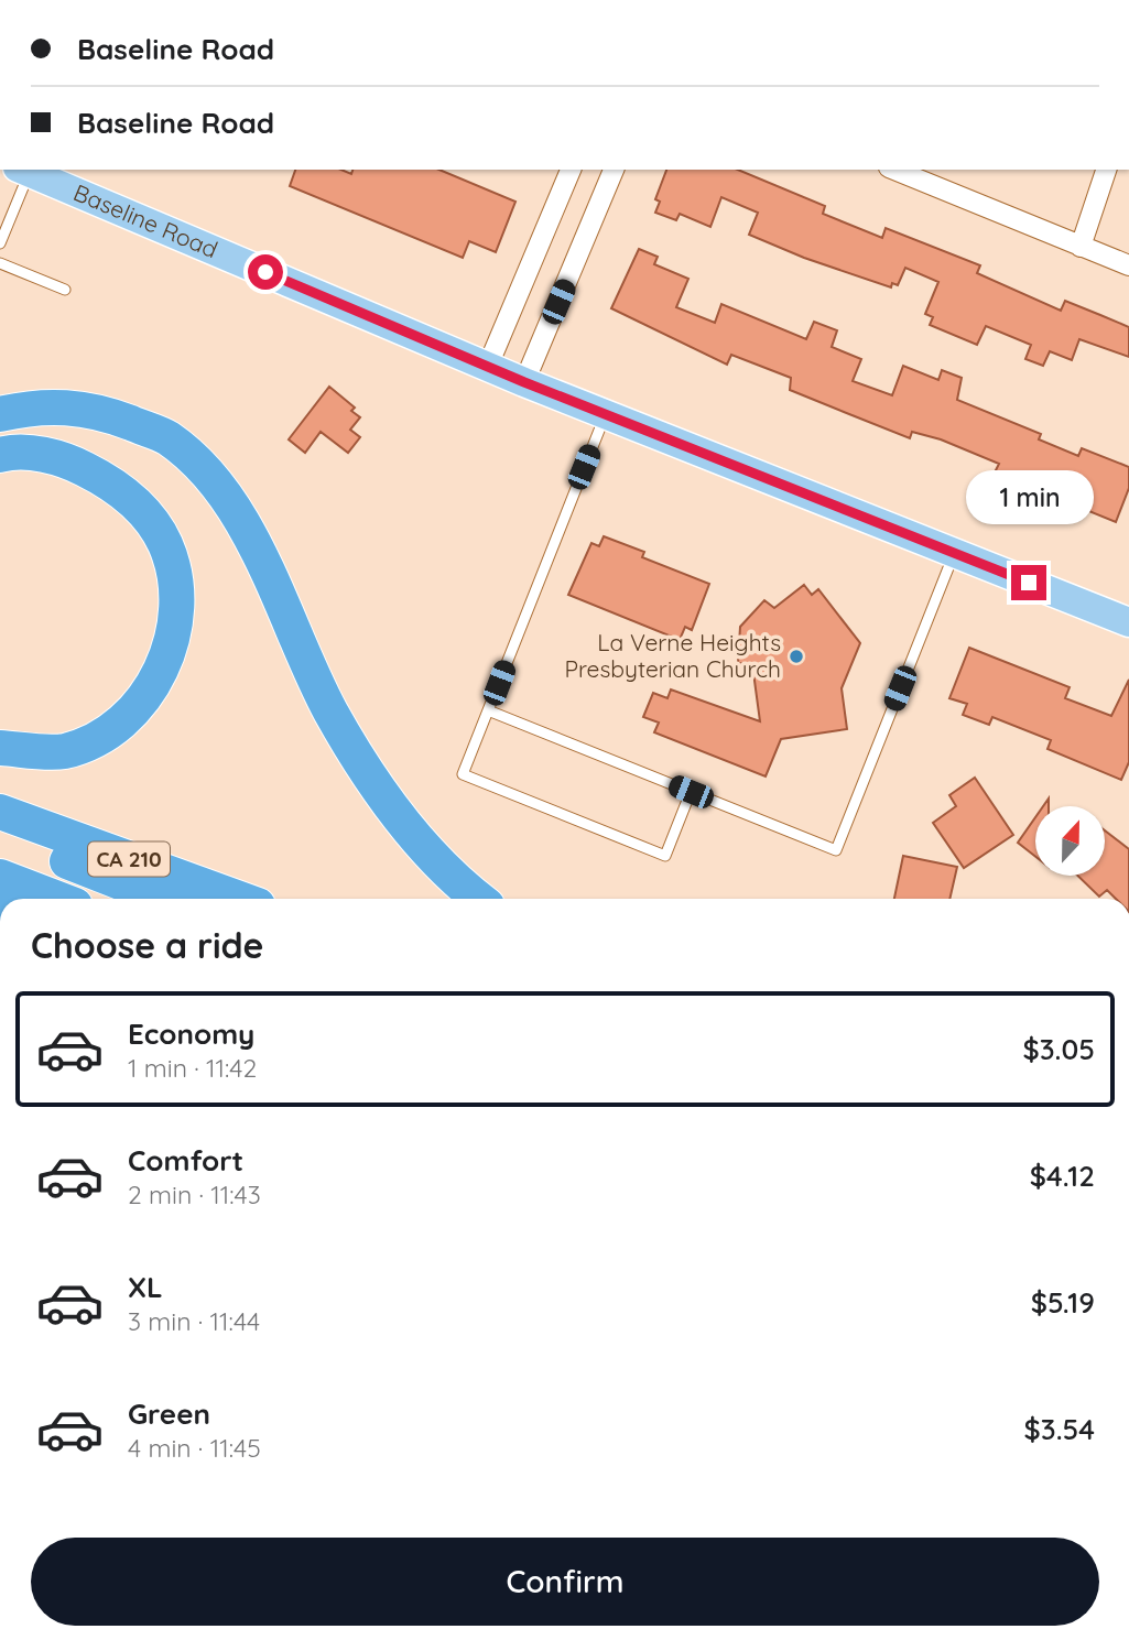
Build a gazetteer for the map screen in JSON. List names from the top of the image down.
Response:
{
  "streets": {
    "highway": ["CA 210"],
    "main road": ["Baseline Road"]
  },
  "places": ["La Verne Heights Presbyterian Church"],
  "north": "top",
  "page": {
    "banner": ["Baseline Road", "Baseline Road"],
    "bubble": "1 min",
    "heading": "Choose a ride",
    "list": [
      {
        "name": "Economy",
        "note": "1 min · 11:42",
        "value": "$3.05"
      },
      {
        "name": "Comfort",
        "note": "2 min · 11:43",
        "value": "$4.12"
      },
      {
        "name": "XL",
        "note": "3 min · 11:44",
        "value": "$5.19"
      },
      {
        "name": "Green",
        "note": "4 min · 11:45",
        "value": "$3.54"
      }
    ],
    "buttons": "Confirm"
  }
}
